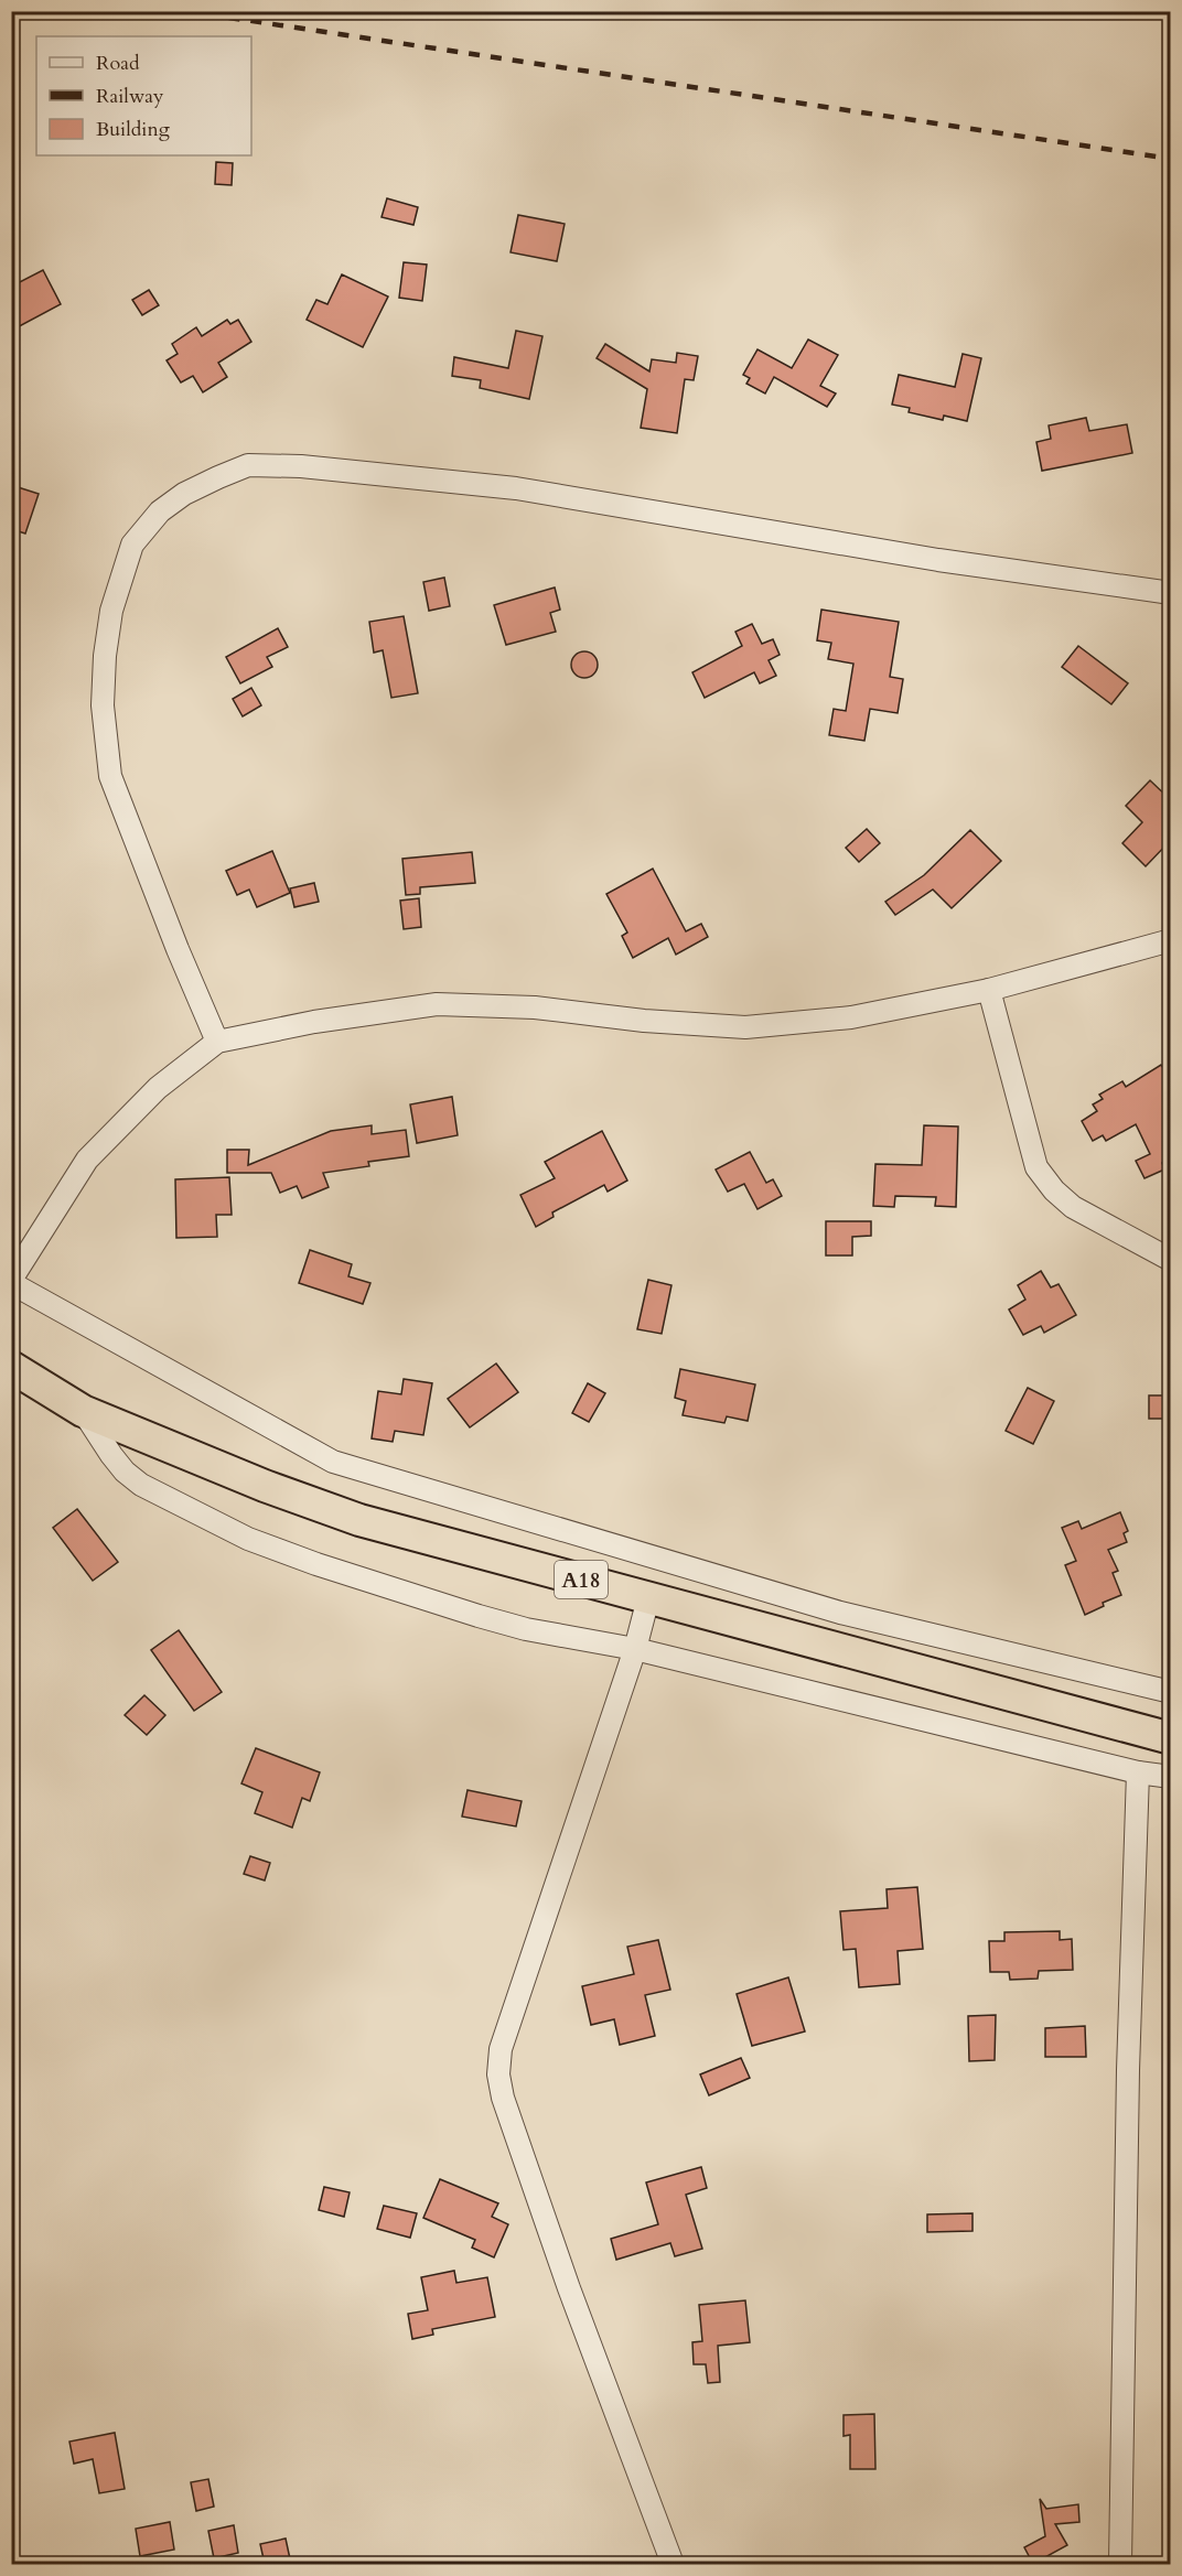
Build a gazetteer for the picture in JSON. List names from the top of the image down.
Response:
{
  "streets": {
    "highway": ["A18"]
  },
  "legend": ["Road", "Railway", "Building"]
}
